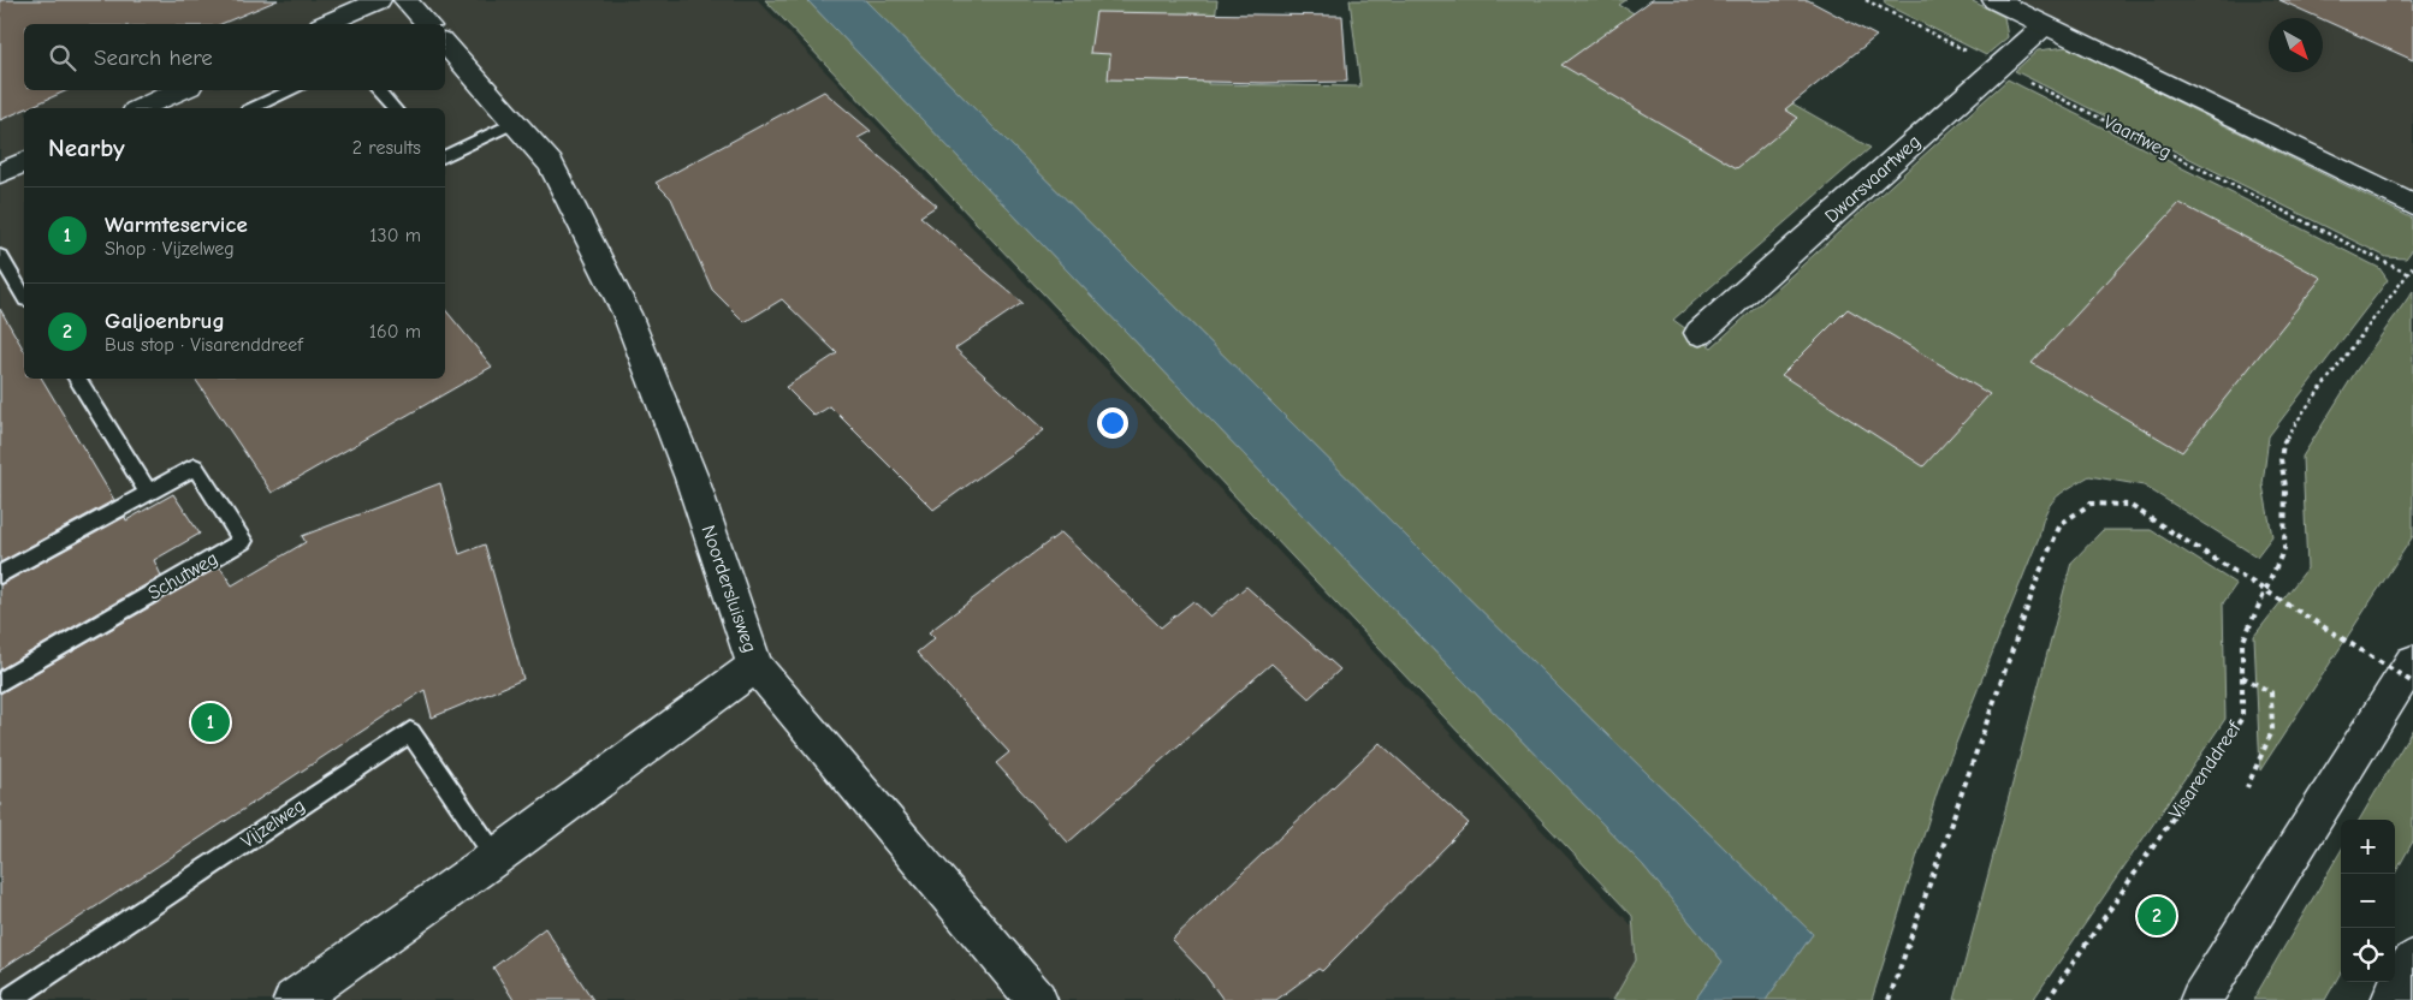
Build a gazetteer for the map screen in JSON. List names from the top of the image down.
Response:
{
  "streets": {
    "street": ["Dwarsvaartweg", "Noordersluisweg"],
    "lane": ["Schutweg", "Vijzelweg"],
    "path": ["Vaartweg", "Visarenddreef"]
  },
  "crossings": [
    ["Vaartweg", "Dwarsvaartweg"],
    ["Vaartweg", "Visarenddreef"]
  ],
  "north": "bottom right",
  "page": {
    "search": "Search here",
    "heading": ["Nearby", "2 results"],
    "list": [
      {
        "mark": "1",
        "name": "Warmteservice",
        "note": "Shop · Vijzelweg",
        "value": "130 m"
      },
      {
        "mark": "2",
        "name": "Galjoenbrug",
        "note": "Bus stop · Visarenddreef",
        "value": "160 m"
      }
    ],
    "pins": ["1", "2"],
    "map_buttons": ["+", "−"]
  }
}
